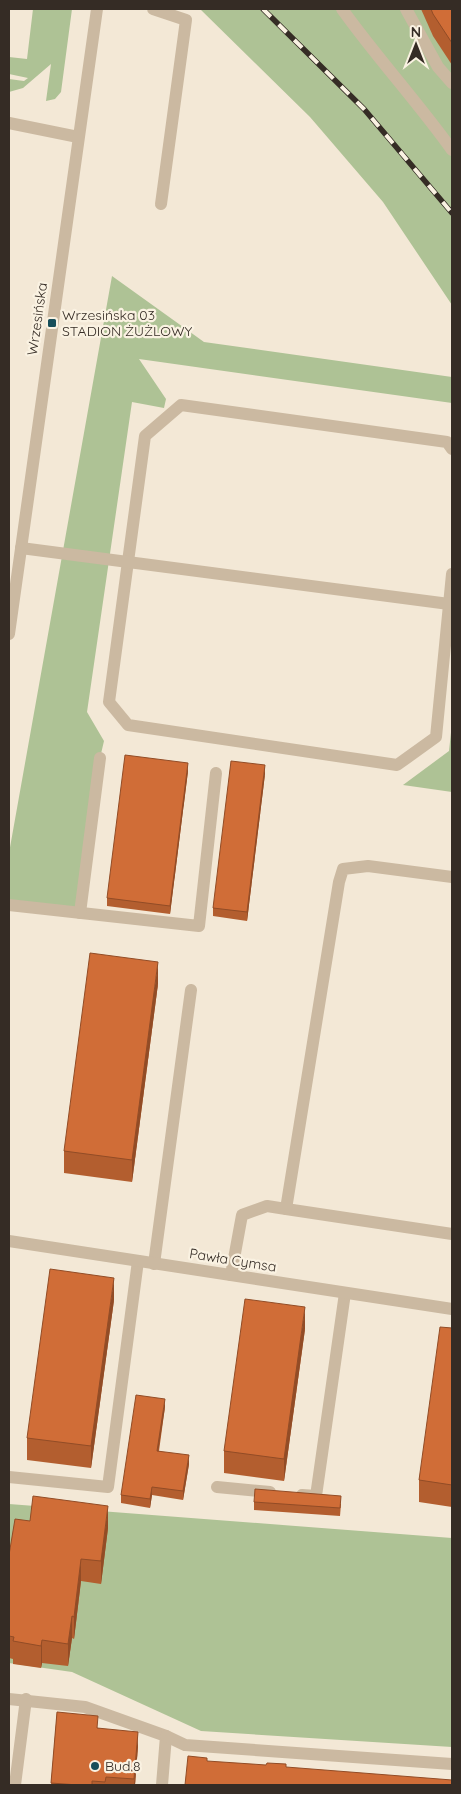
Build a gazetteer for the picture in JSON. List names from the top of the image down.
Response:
{
  "streets": {
    "street": ["Wrzesińska", "Pawła Cymsa"]
  },
  "places": {
    "transit": ["Wrzesińska 03 STADION ŻUŻLOWY"],
    "other": ["Bud.8"]
  },
  "north": "top"
}
